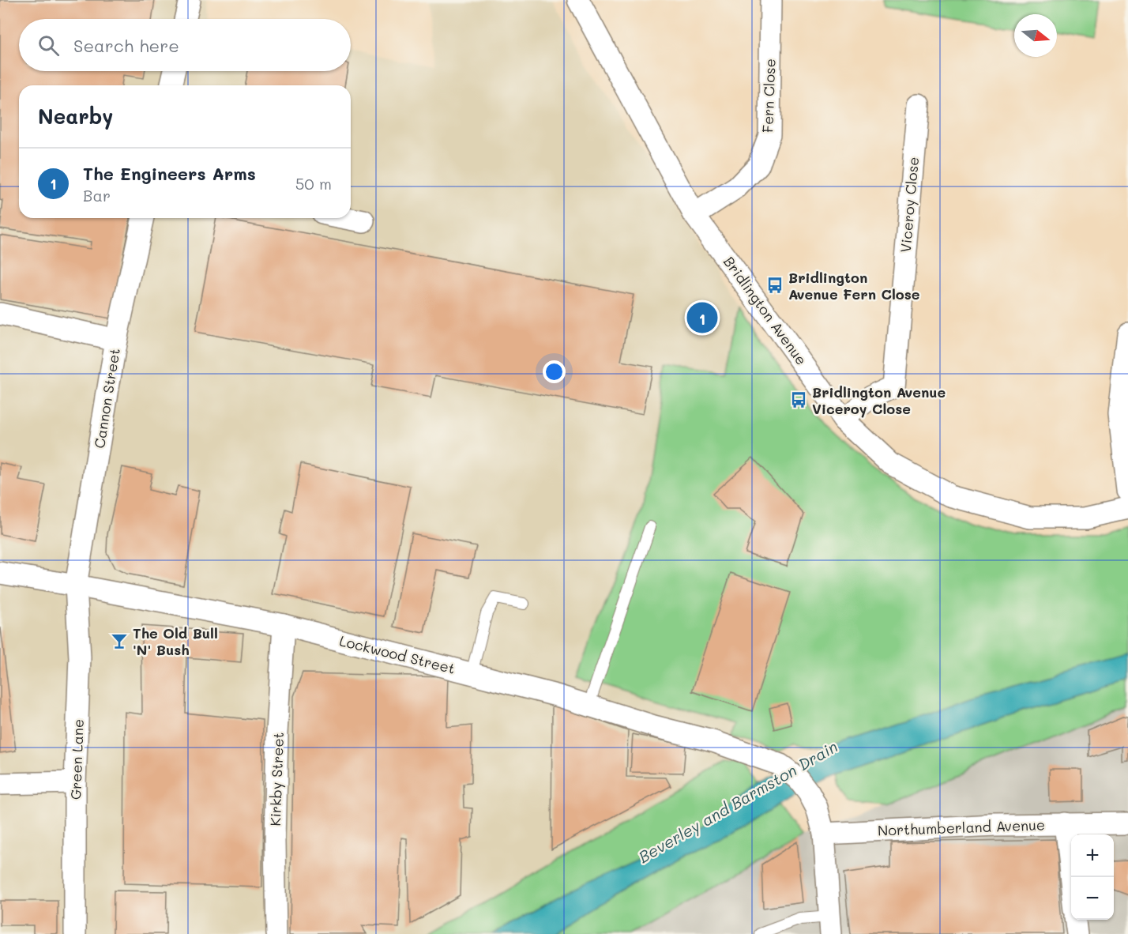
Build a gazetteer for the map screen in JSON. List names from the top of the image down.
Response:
{
  "streets": {
    "street": [
      "Fern Close",
      "Viceroy Close",
      "Bridlington Avenue",
      "Cannon Street",
      "Lockwood Street",
      "Green Lane",
      "Kirkby Street",
      "Northumberland Avenue"
    ]
  },
  "crossings": [
    ["Fern Close", "Bridlington Avenue"],
    ["Viceroy Close", "Bridlington Avenue"],
    ["Cannon Street", "Lockwood Street"],
    ["Cannon Street", "Green Lane"],
    ["Lockwood Street", "Green Lane"],
    ["Lockwood Street", "Kirkby Street"],
    ["Lockwood Street", "Northumberland Avenue"]
  ],
  "water": ["Beverley and Barmston Drain"],
  "places": {
    "bus stop": ["Bridlington Avenue Fern Close", "Bridlington Avenue Viceroy Close"],
    "bar": ["The Old Bull 'N' Bush"]
  },
  "north": "right",
  "page": {
    "search": "Search here",
    "heading": "Nearby",
    "list": [
      {
        "mark": "1",
        "name": "The Engineers Arms",
        "note": "Bar",
        "value": "50 m"
      }
    ],
    "pins": "1",
    "map_buttons": ["+", "−"]
  }
}
